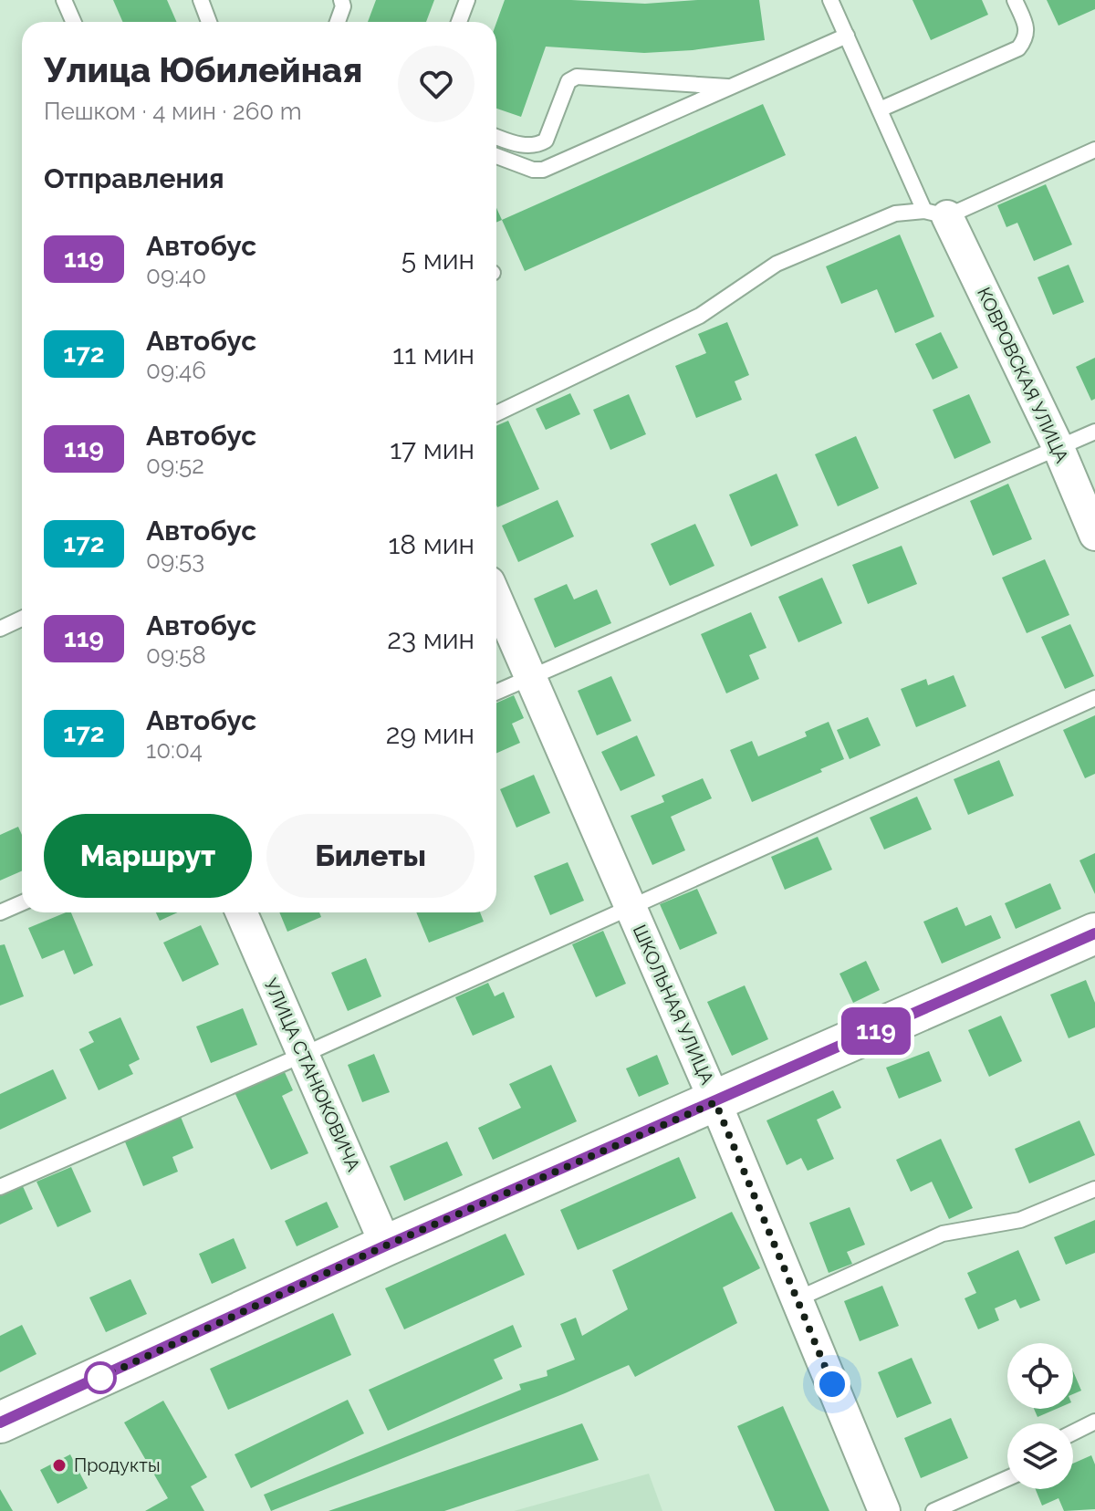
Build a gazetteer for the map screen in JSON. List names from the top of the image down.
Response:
{
  "streets": {
    "street": ["КОВРОВСКАЯ УЛИЦА", "ШКОЛЬНАЯ УЛИЦА", "УЛИЦА СТАНЮКОВИЧА"]
  },
  "places": ["Продукты"],
  "lines": ["bus line 119"],
  "page": {
    "on_map": "119",
    "heading": [
      ["Улица Юбилейная", "Пешком · 4 мин · 260 m"],
      "Отправления"
    ],
    "list": [
      {
        "mark": "119",
        "name": "Автобус",
        "note": "09:40",
        "value": "5 мин"
      },
      {
        "mark": "172",
        "name": "Автобус",
        "note": "09:46",
        "value": "11 мин"
      },
      {
        "mark": "119",
        "name": "Автобус",
        "note": "09:52",
        "value": "17 мин"
      },
      {
        "mark": "172",
        "name": "Автобус",
        "note": "09:53",
        "value": "18 мин"
      },
      {
        "mark": "119",
        "name": "Автобус",
        "note": "09:58",
        "value": "23 мин"
      },
      {
        "mark": "172",
        "name": "Автобус",
        "note": "10:04",
        "value": "29 мин"
      }
    ],
    "buttons": ["Маршрут", "Билеты"]
  }
}
